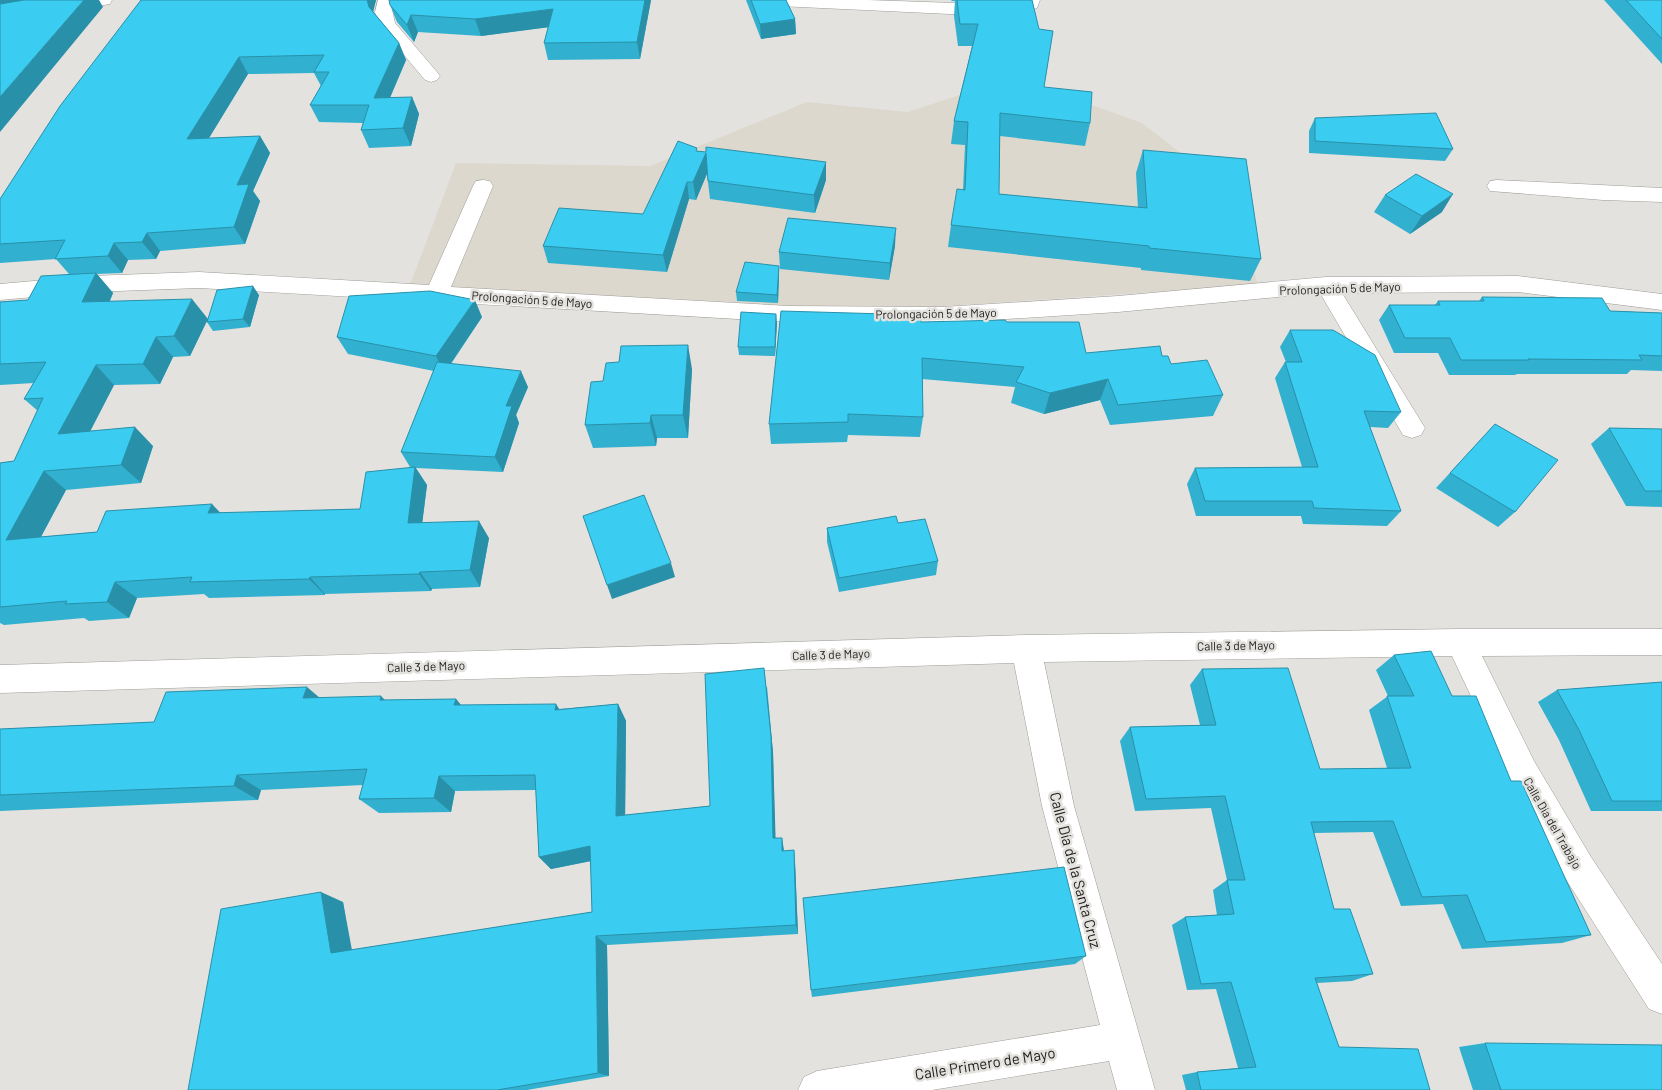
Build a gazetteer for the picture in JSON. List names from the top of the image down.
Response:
{
  "streets": {
    "street": [
      "Prolongación 5 de Mayo",
      "Calle 3 de Mayo",
      "Calle Día del Trabajo",
      "Calle Día de la Santa Cruz",
      "Calle Primero de Mayo"
    ]
  },
  "crossings": [
    ["Calle 3 de Mayo", "Calle Día del Trabajo"],
    ["Calle 3 de Mayo", "Calle Día de la Santa Cruz"],
    ["Calle Día de la Santa Cruz", "Calle Primero de Mayo"]
  ]
}
